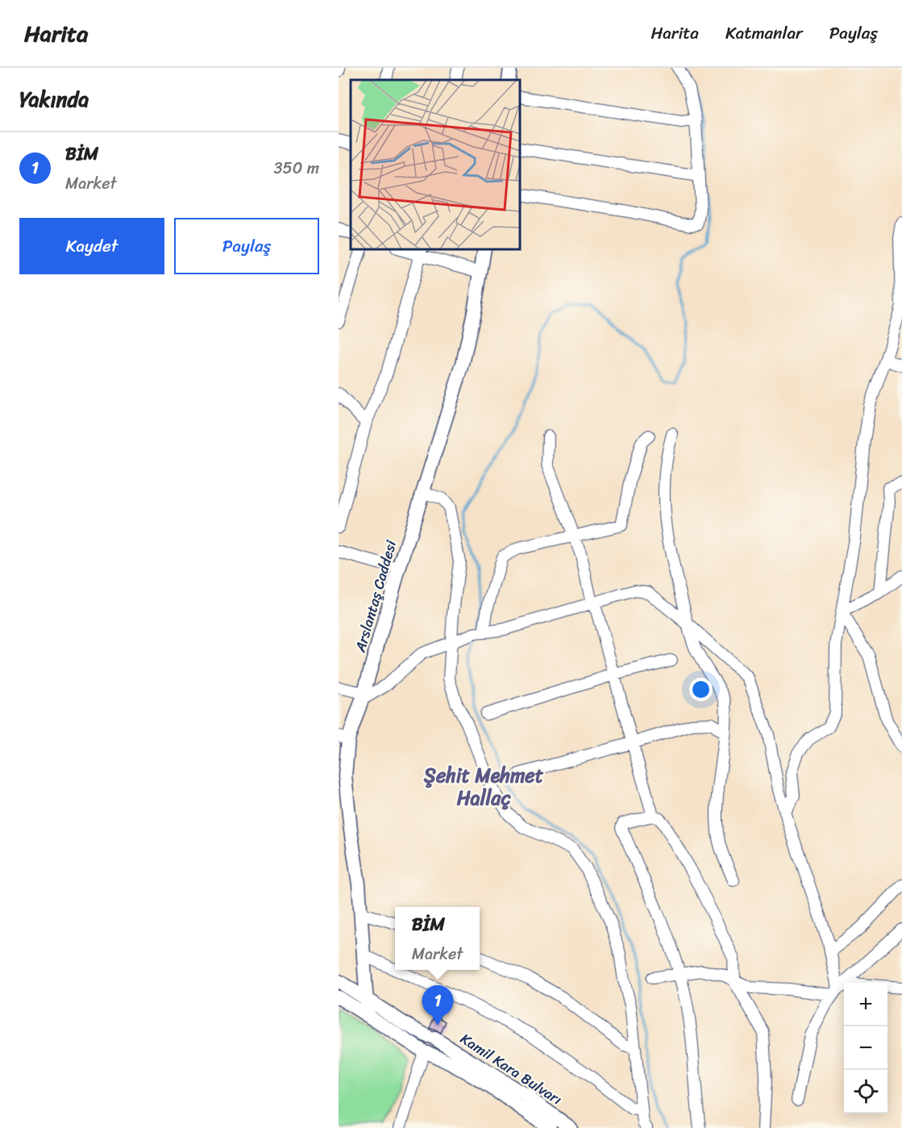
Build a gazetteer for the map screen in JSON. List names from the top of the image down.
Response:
{
  "streets": {
    "main road": ["Arslantaş Caddesi", "Kamil Kara Bulvarı"]
  },
  "crossings": [
    ["Arslantaş Caddesi", "Kamil Kara Bulvarı"]
  ],
  "districts": ["Şehit Mehmet Hallaç"],
  "page": {
    "header": "Harita",
    "nav": ["Harita", "Katmanlar", "Paylaş"],
    "heading": "Yakında",
    "list": [
      {
        "mark": "1",
        "name": "BİM",
        "note": "Market",
        "value": "350 m"
      }
    ],
    "buttons": ["Kaydet", "Paylaş"],
    "popup": ["BİM", "Market"],
    "map_buttons": ["+", "−"],
    "pins": "1"
  }
}
